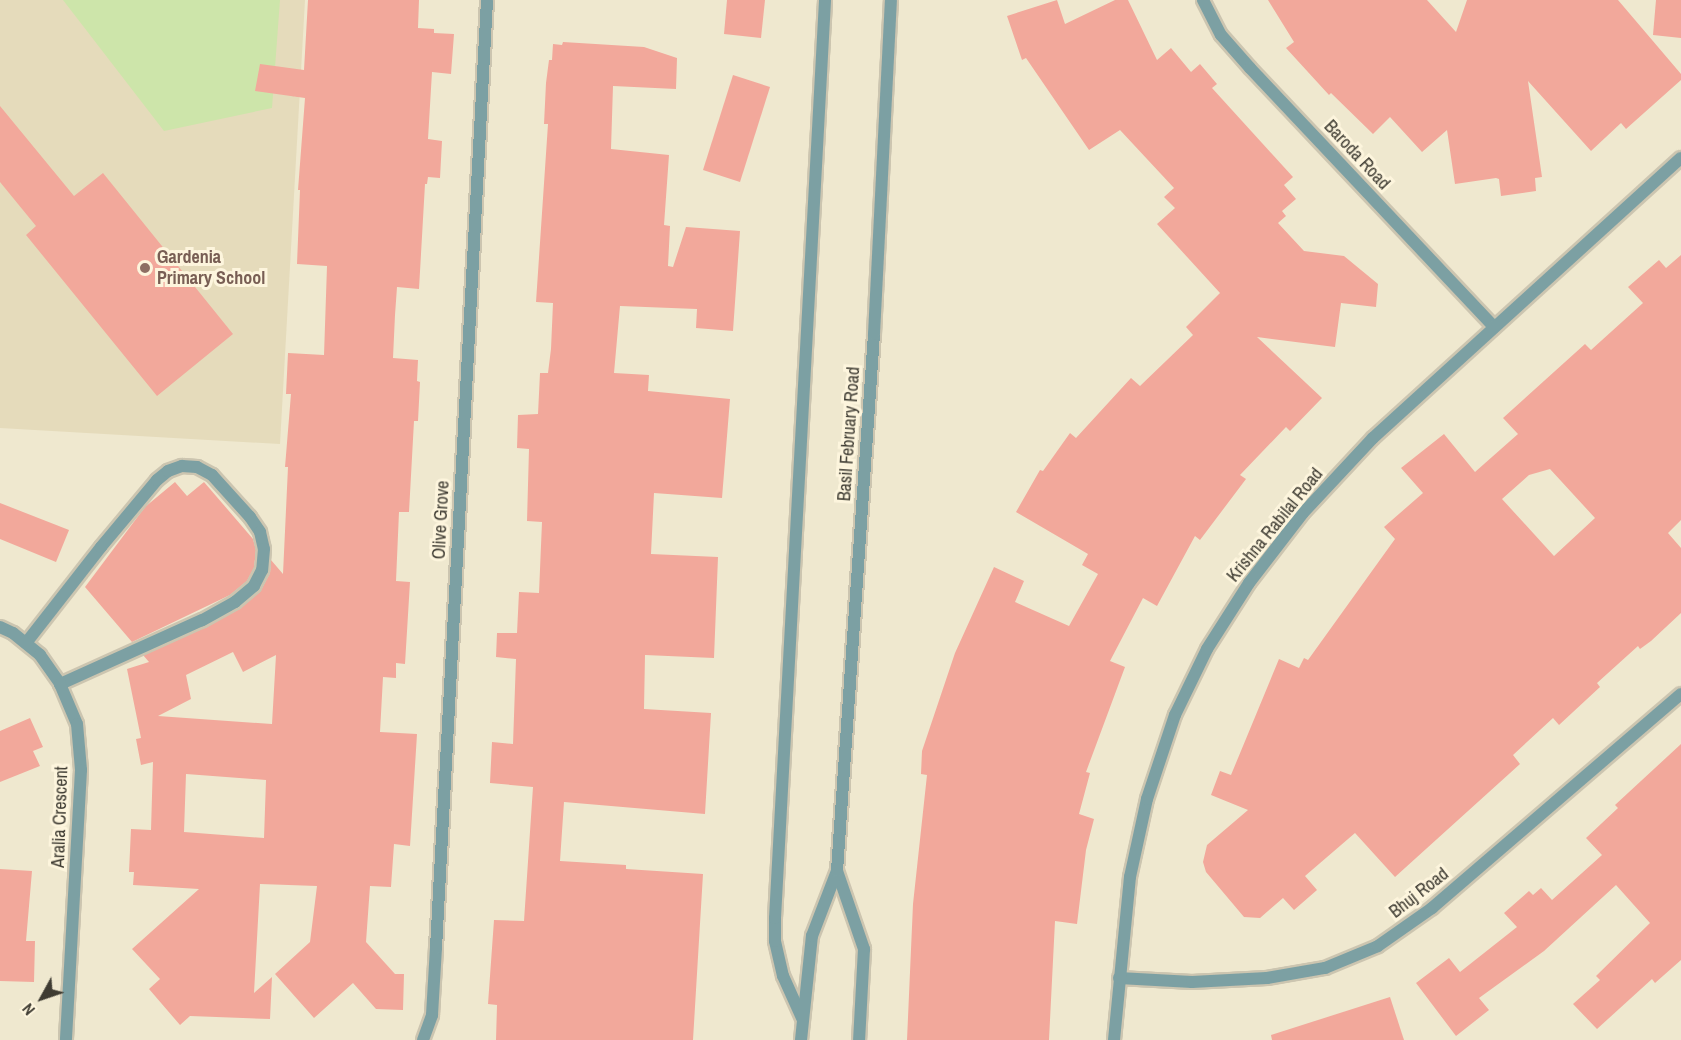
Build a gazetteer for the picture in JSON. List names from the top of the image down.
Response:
{
  "streets": {
    "street": [
      "Baroda Road",
      "Basil February Road",
      "Olive Grove",
      "Krishna Rabilal Road",
      "Aralia Crescent",
      "Bhuj Road"
    ]
  },
  "crossings": [
    ["Baroda Road", "Krishna Rabilal Road"],
    ["Krishna Rabilal Road", "Bhuj Road"]
  ],
  "places": ["Gardenia Primary School"],
  "north": "bottom left"
}
